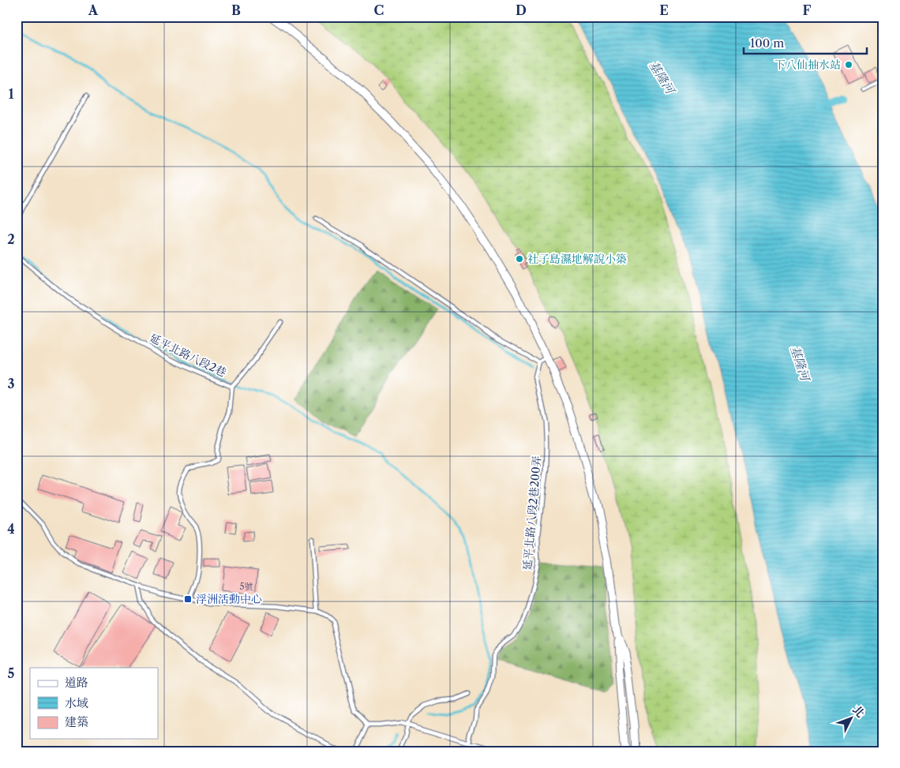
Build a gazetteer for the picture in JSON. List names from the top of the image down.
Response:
{
  "streets": {
    "lane": ["延平北路八段2巷", "延平北路八段2巷200弄"]
  },
  "water": ["基隆河"],
  "places": {
    "other": ["下八仙抽水站", "社子島濕地解說小築"],
    "transit": ["浮洲活動中心"]
  },
  "house_numbers": ["5號"],
  "legend": ["道路", "水域", "建築"],
  "scale_bar": "100 m",
  "north": "top right",
  "grid": {
    "columns": [
      "A",
      "B",
      "C",
      "D",
      "E",
      "F"
    ],
    "rows": [
      "1",
      "2",
      "3",
      "4",
      "5"
    ]
  }
}
